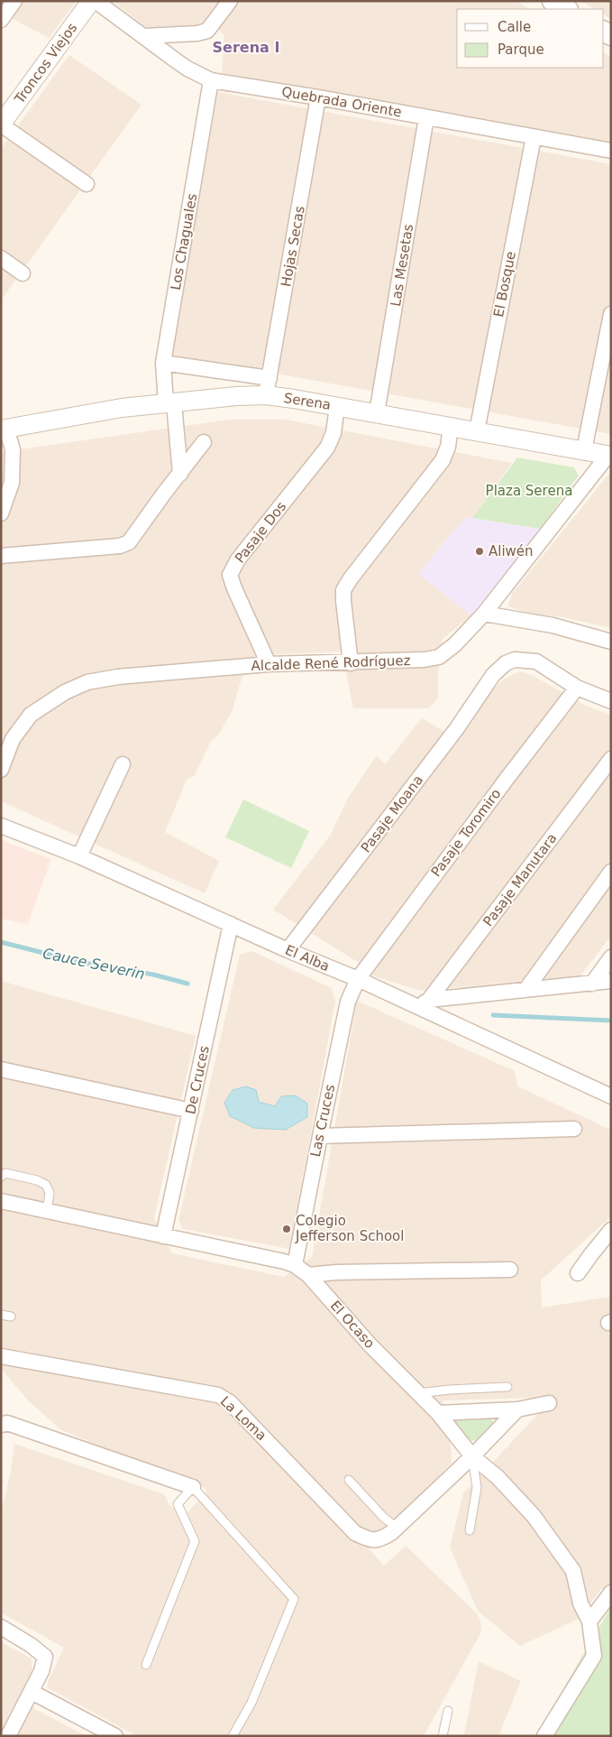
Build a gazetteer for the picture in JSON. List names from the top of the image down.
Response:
{
  "streets": {
    "street": [
      "Troncos Viejos",
      "Quebrada Oriente",
      "Los Chaguales",
      "Hojas Secas",
      "Las Mesetas",
      "El Bosque",
      "Serena",
      "Pasaje Dos",
      "Alcalde René Rodríguez",
      "Pasaje Moana",
      "Pasaje Toromiro",
      "Pasaje Manutara",
      "El Alba",
      "De Cruces",
      "Las Cruces",
      "El Ocaso",
      "La Loma"
    ]
  },
  "crossings": [
    ["Quebrada Oriente", "Los Chaguales"],
    ["Quebrada Oriente", "Hojas Secas"],
    ["Quebrada Oriente", "Las Mesetas"],
    ["Quebrada Oriente", "El Bosque"],
    ["Los Chaguales", "Serena"],
    ["Hojas Secas", "Serena"],
    ["Las Mesetas", "Serena"],
    ["El Bosque", "Serena"],
    ["Serena", "Pasaje Dos"],
    ["Serena", "Alcalde René Rodríguez"],
    ["Pasaje Dos", "Alcalde René Rodríguez"],
    ["Pasaje Moana", "Pasaje Toromiro"],
    ["Pasaje Moana", "El Alba"],
    ["Pasaje Toromiro", "El Alba"],
    ["Pasaje Toromiro", "Las Cruces"],
    ["Pasaje Manutara", "El Alba"],
    ["El Alba", "De Cruces"],
    ["El Alba", "Las Cruces"],
    ["De Cruces", "El Ocaso"],
    ["Las Cruces", "El Ocaso"]
  ],
  "districts": ["Serena I"],
  "water": ["Cauce Severin"],
  "parks": ["Plaza Serena"],
  "places": ["Aliwén", "Colegio Jefferson School"],
  "legend": ["Calle", "Parque"]
}
